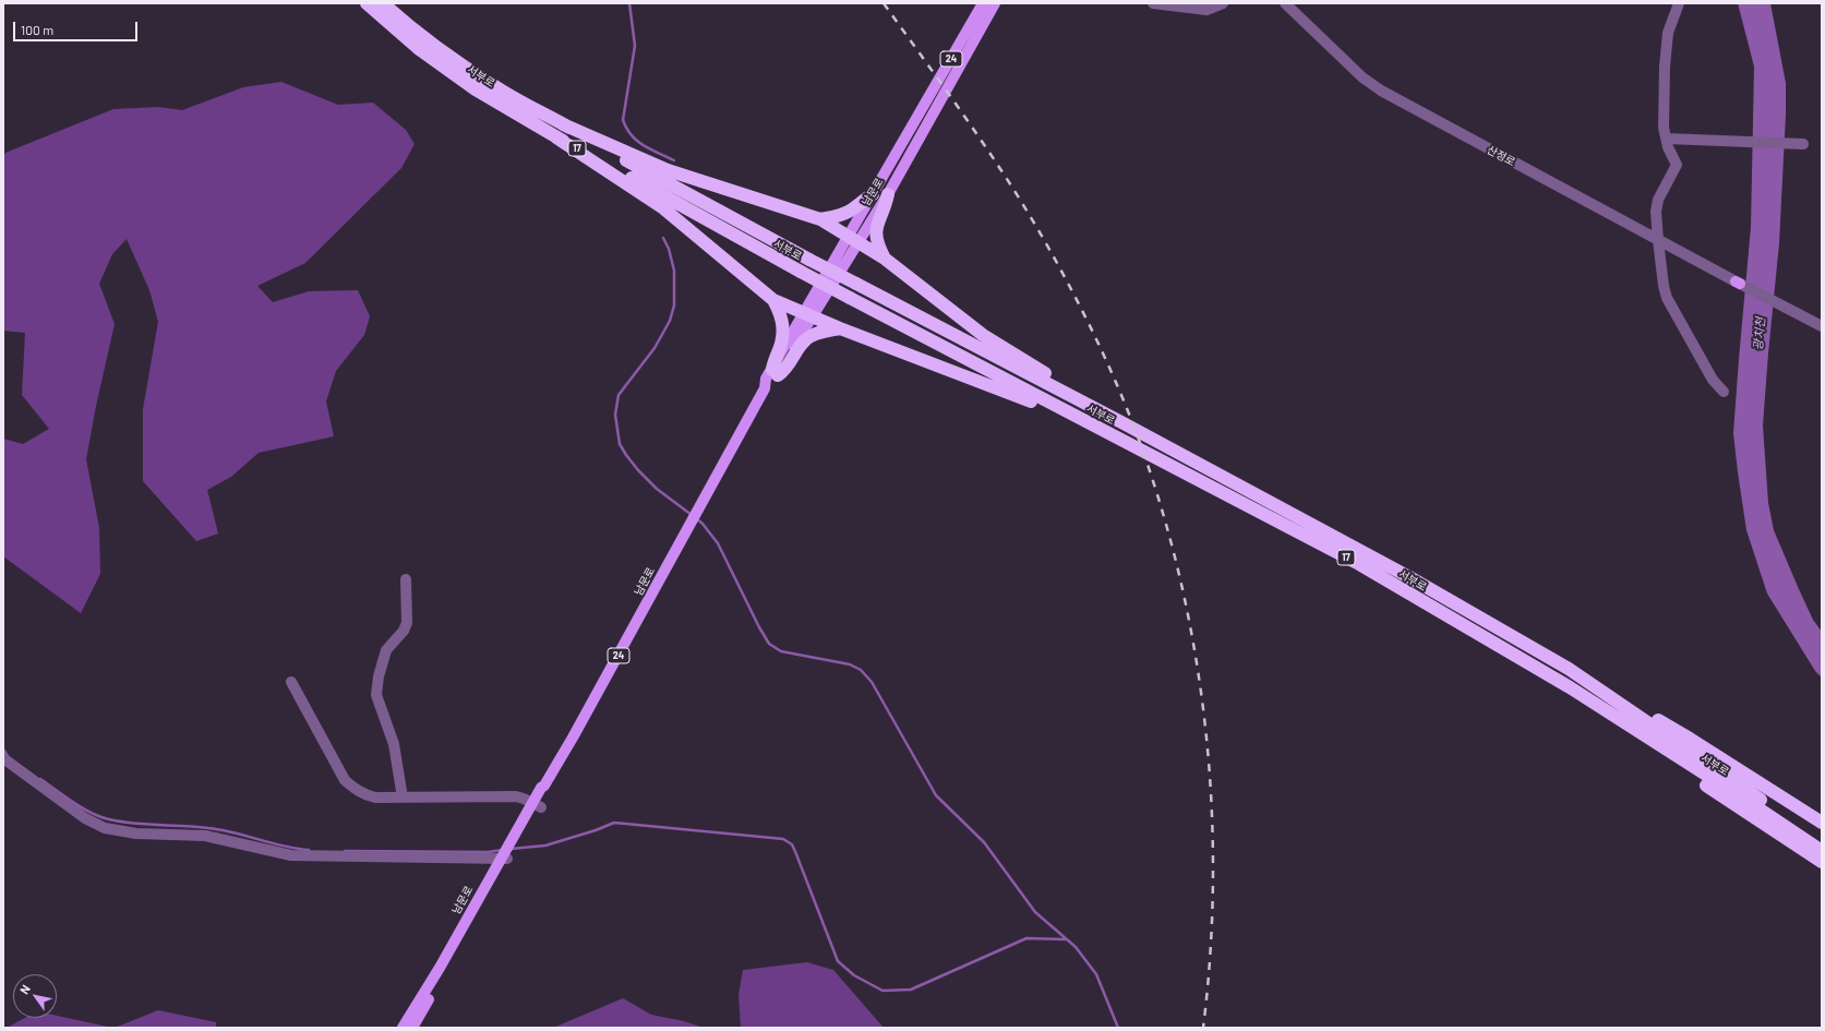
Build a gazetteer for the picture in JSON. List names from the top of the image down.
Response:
{
  "streets": {
    "highway": ["서부로", "17"],
    "main road": ["24", "남문로"],
    "street": ["산정로"]
  },
  "water": ["광치천"],
  "scale_bar": "100 m",
  "north": "top left"
}
